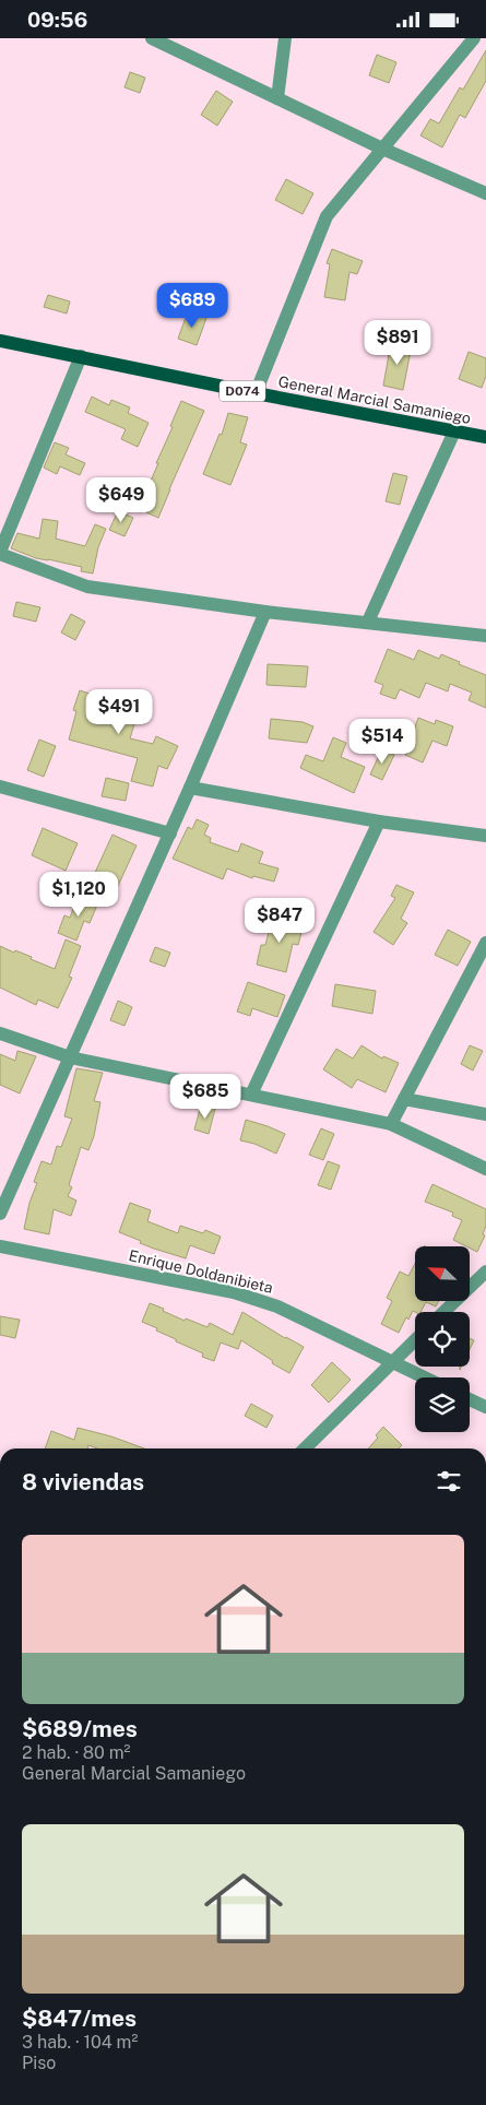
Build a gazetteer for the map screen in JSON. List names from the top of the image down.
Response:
{
  "streets": {
    "main road": ["D074", "General Marcial Samaniego"],
    "street": ["Enrique Doldanibieta"]
  },
  "north": "top left",
  "page": {
    "status": "09:56",
    "price": [
      "$689",
      "$891",
      "$649",
      "$491",
      "$514",
      "$1,120",
      "$847",
      "$685"
    ],
    "heading": "8 viviendas",
    "list": [
      {
        "name": "$689/mes",
        "note": "2 hab. · 80 m² · General Marcial Samaniego"
      },
      {
        "name": "$847/mes",
        "note": "3 hab. · 104 m² · Piso"
      }
    ]
  }
}
